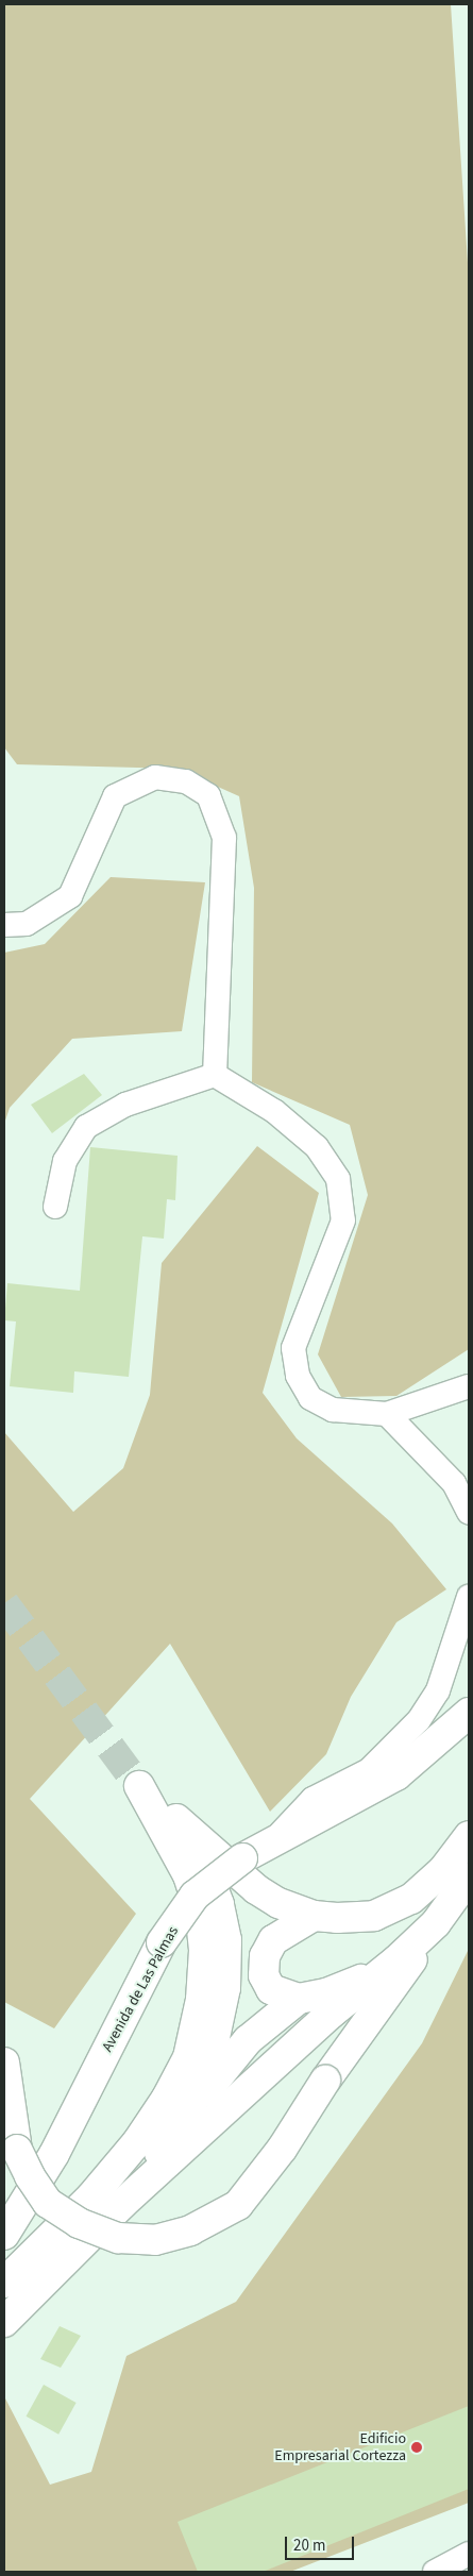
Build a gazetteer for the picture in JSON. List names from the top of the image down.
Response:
{
  "streets": {
    "main road": ["Avenida de Las Palmas"]
  },
  "places": ["Edificio Empresarial Cortezza"],
  "scale_bar": "20 m"
}
